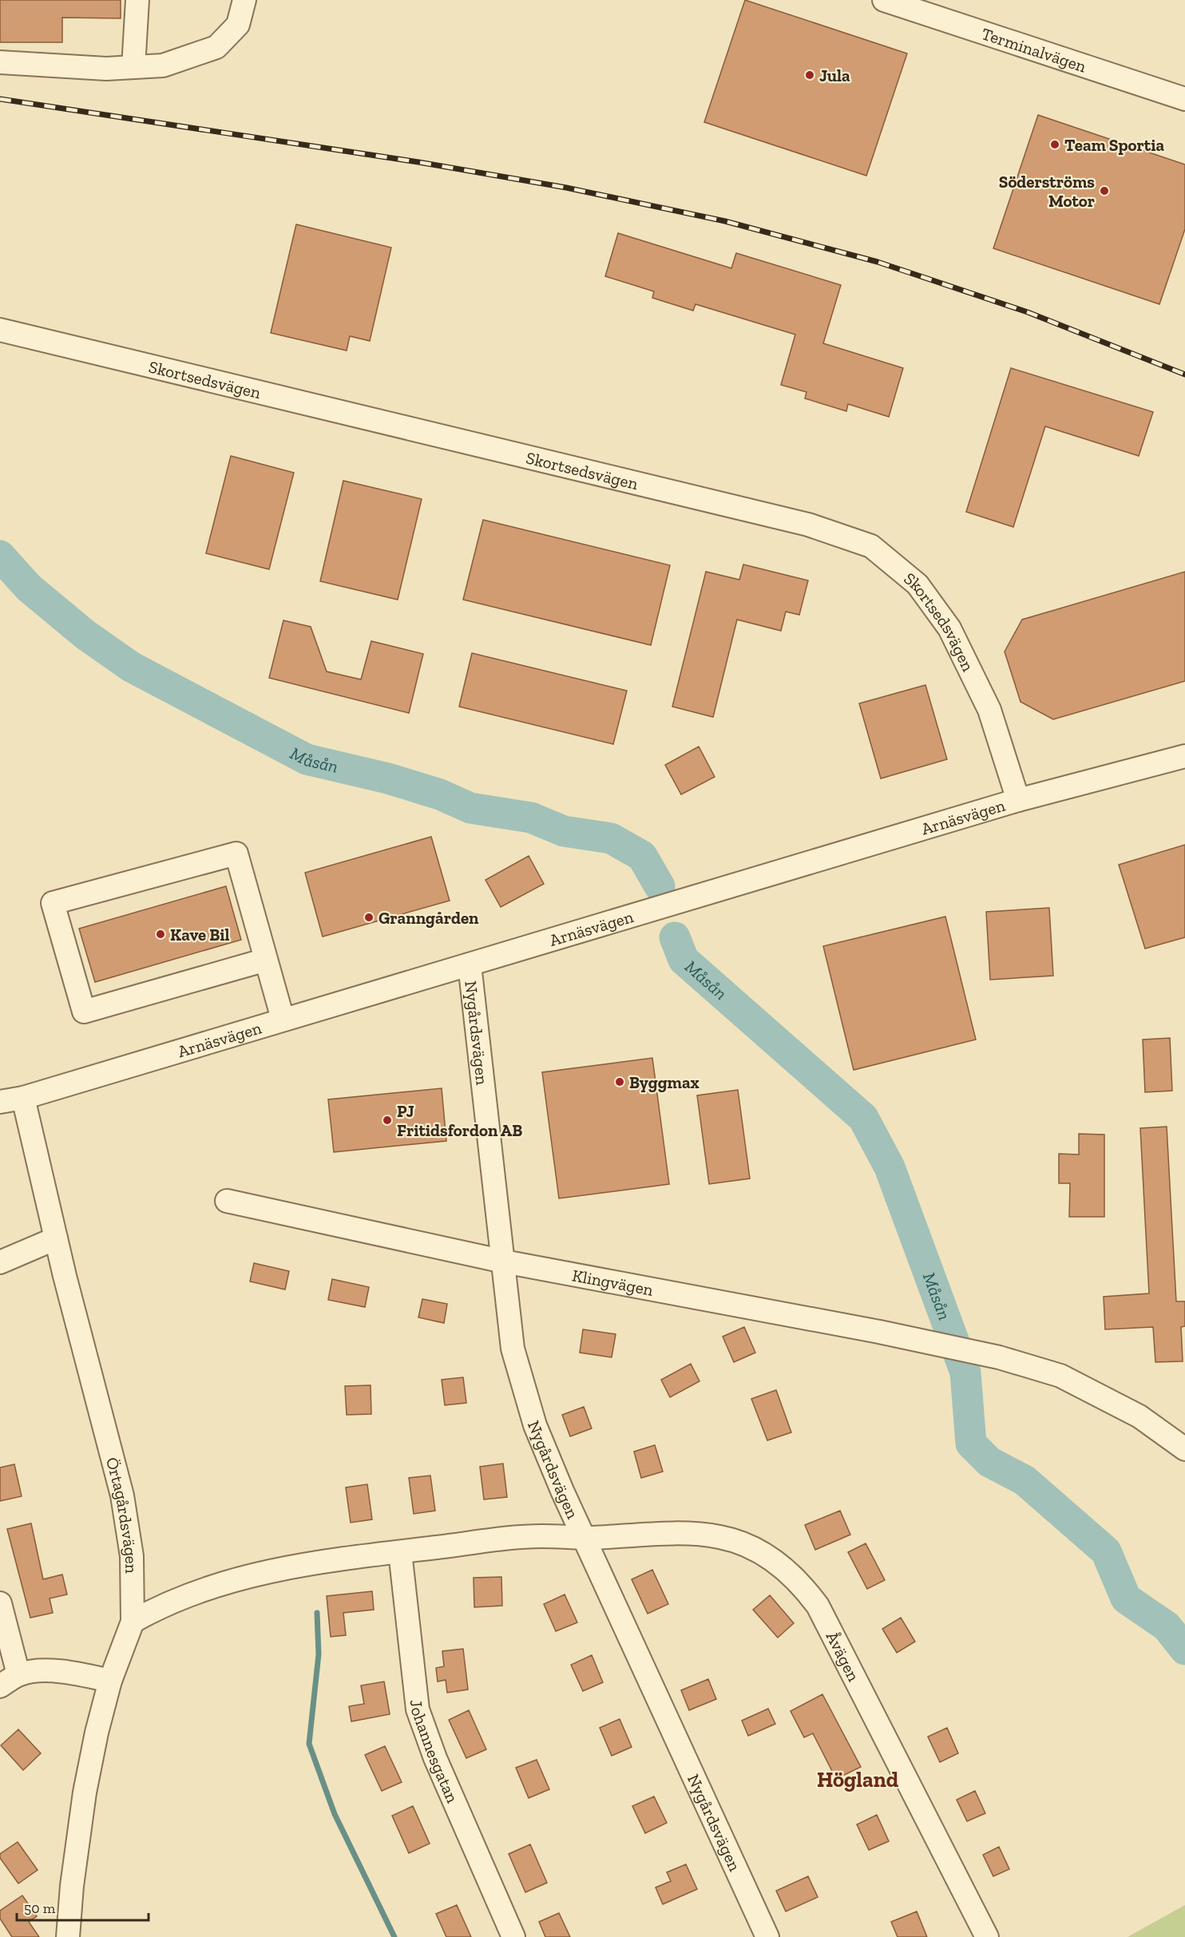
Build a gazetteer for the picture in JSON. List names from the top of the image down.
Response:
{
  "streets": {
    "street": [
      "Terminalvägen",
      "Skortsedsvägen",
      "Arnäsvägen",
      "Nygårdsvägen",
      "Klingvägen",
      "Örtagårdsvägen",
      "Åvägen",
      "Johannesgatan"
    ]
  },
  "crossings": [
    ["Skortsedsvägen", "Arnäsvägen"],
    ["Arnäsvägen", "Nygårdsvägen"],
    ["Arnäsvägen", "Örtagårdsvägen"],
    ["Nygårdsvägen", "Klingvägen"],
    ["Nygårdsvägen", "Åvägen"]
  ],
  "districts": ["Högland"],
  "water": ["Måsån"],
  "places": [
    "Jula",
    "Team Sportia",
    "Söderströms Motor",
    "Granngården",
    "Kave Bil",
    "Byggmax",
    "PJ Fritidsfordon AB"
  ],
  "scale_bar": "50 m"
}
